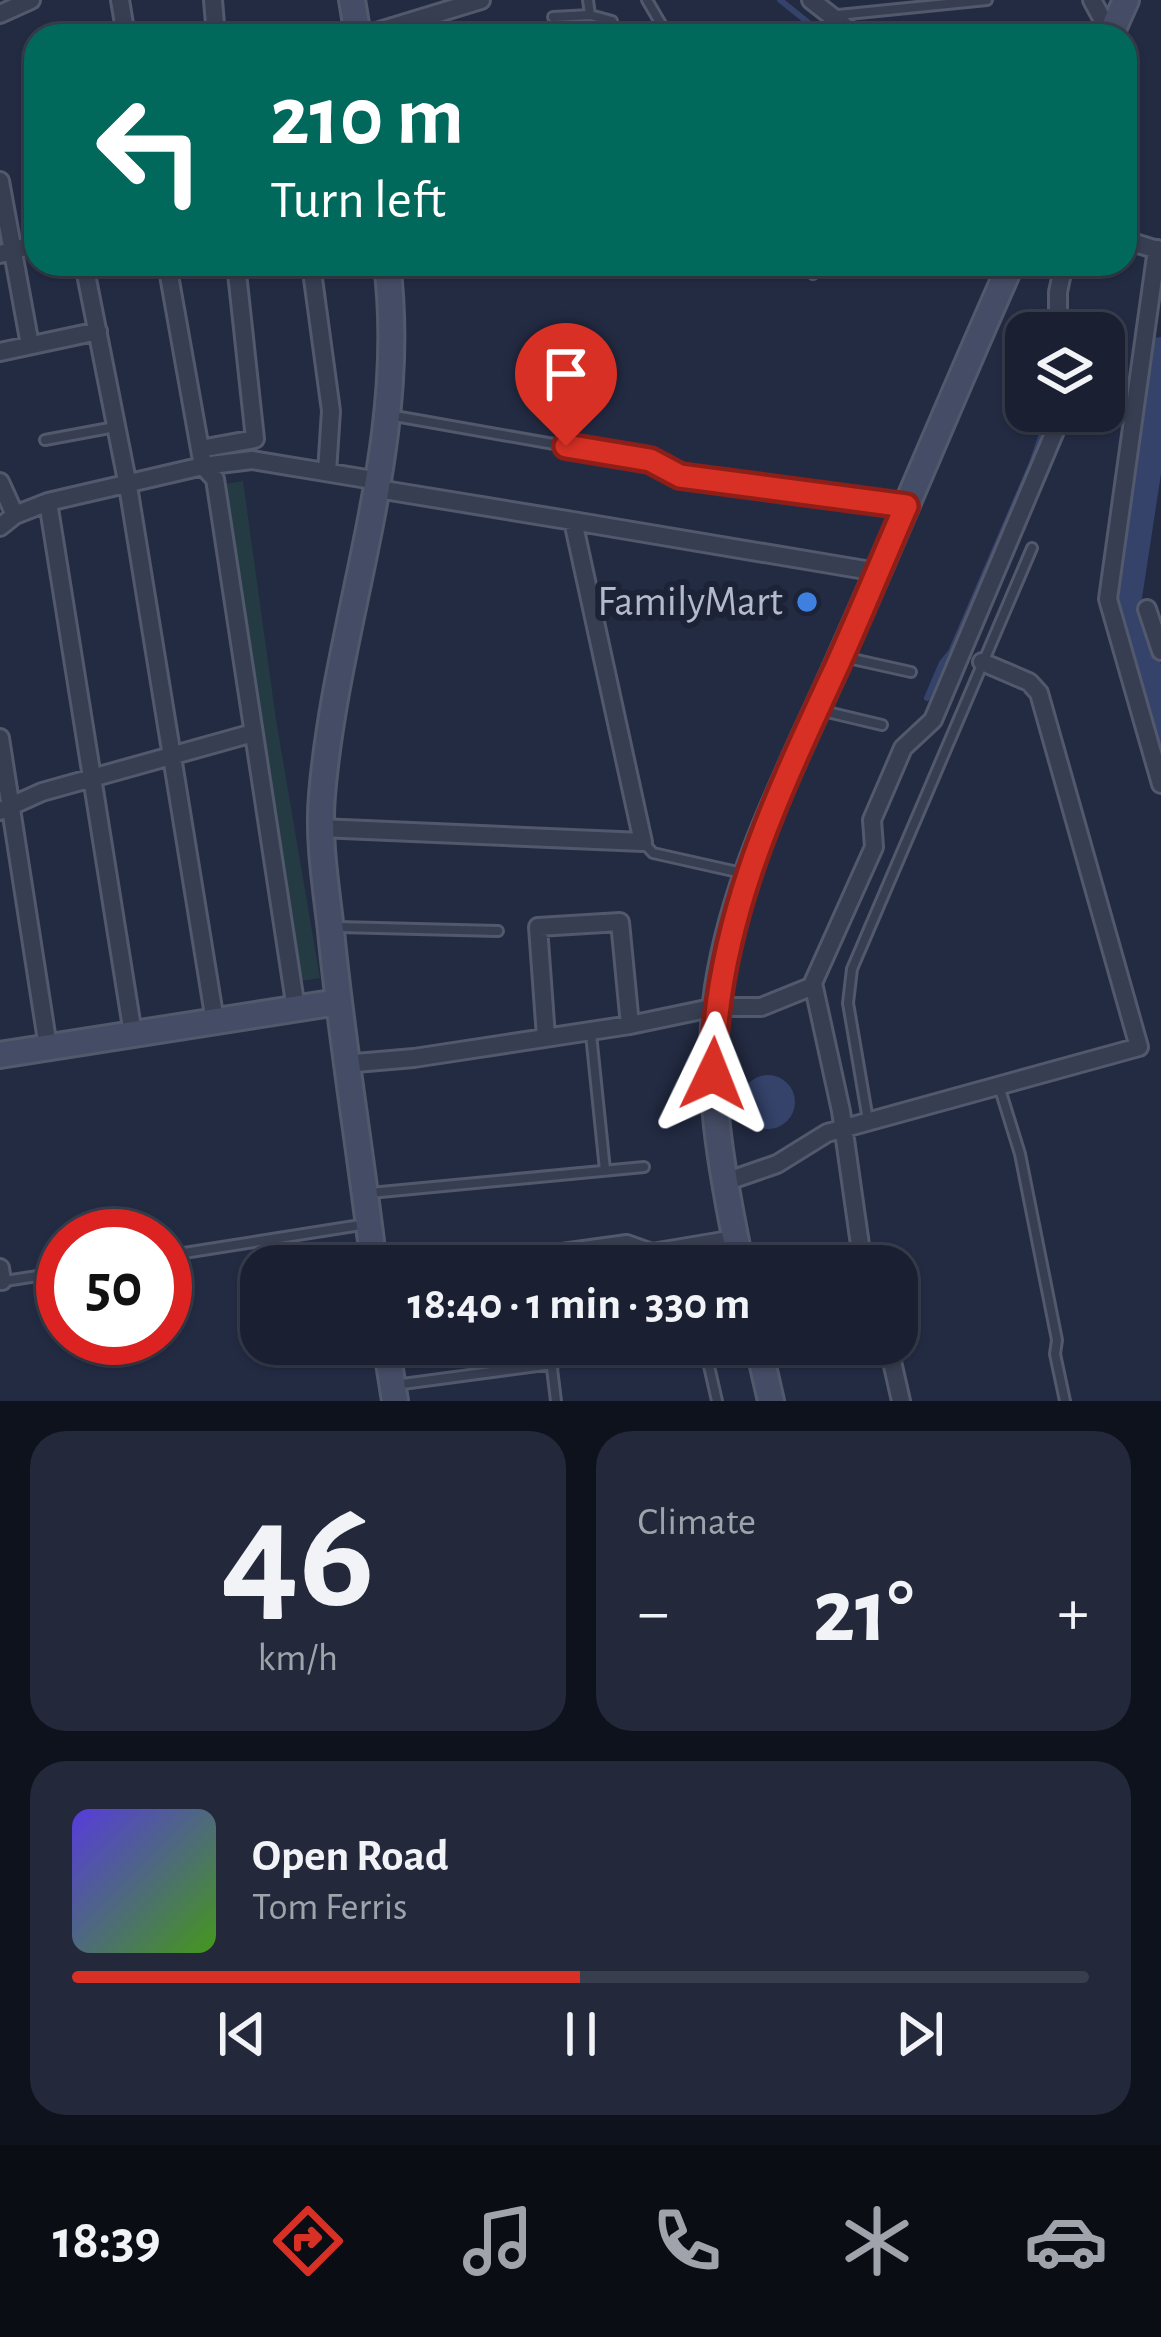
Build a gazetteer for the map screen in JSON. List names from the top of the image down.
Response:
{
  "places": ["FamilyMart"],
  "page": {
    "turn": ["210 m", "Turn left"],
    "limit": "50",
    "trip": "18:40 · 1 min · 330 m",
    "tile": [
      ["46", "km/h"],
      "Climate"
    ],
    "heat": ["−", "21°", "+"],
    "song": ["Open Road", "Tom Ferris"],
    "tabs": "18:39"
  }
}
